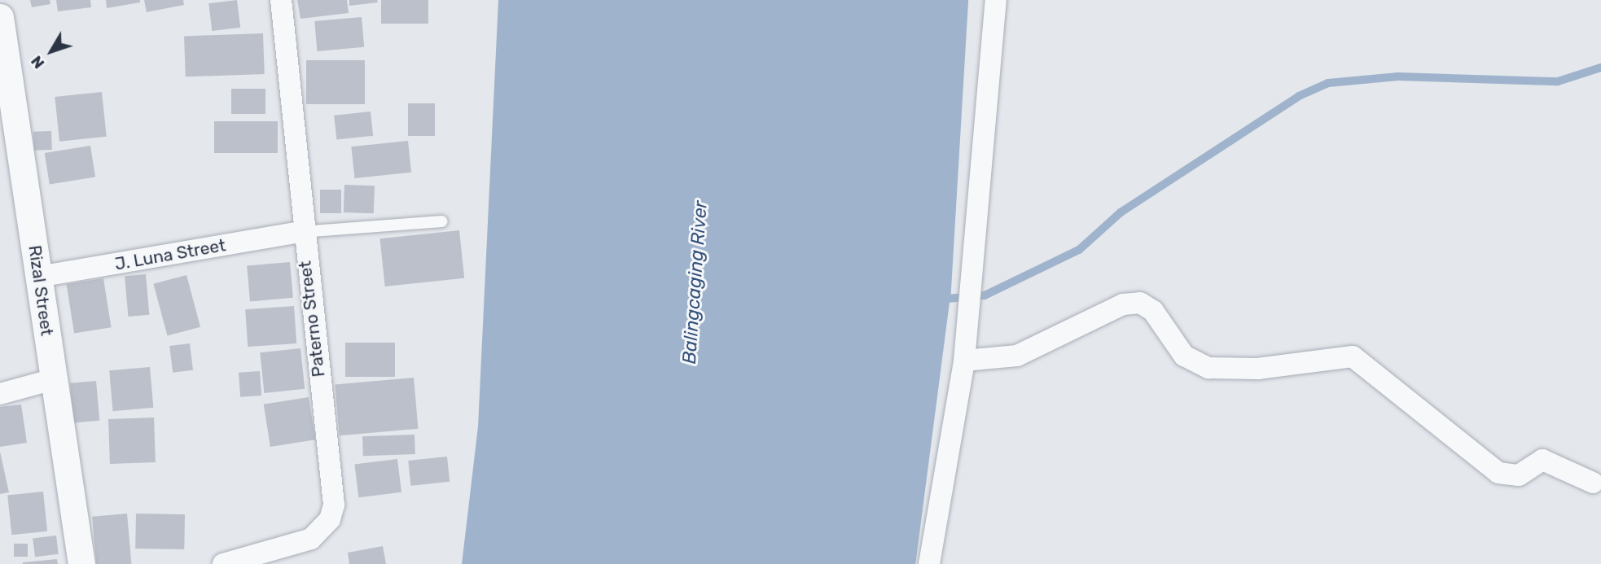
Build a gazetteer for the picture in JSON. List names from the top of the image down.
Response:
{
  "streets": {
    "street": ["J. Luna Street", "Rizal Street", "Paterno Street"]
  },
  "crossings": [
    ["J. Luna Street", "Rizal Street"],
    ["J. Luna Street", "Paterno Street"]
  ],
  "water": ["Balingcaging River"],
  "north": "bottom left"
}
